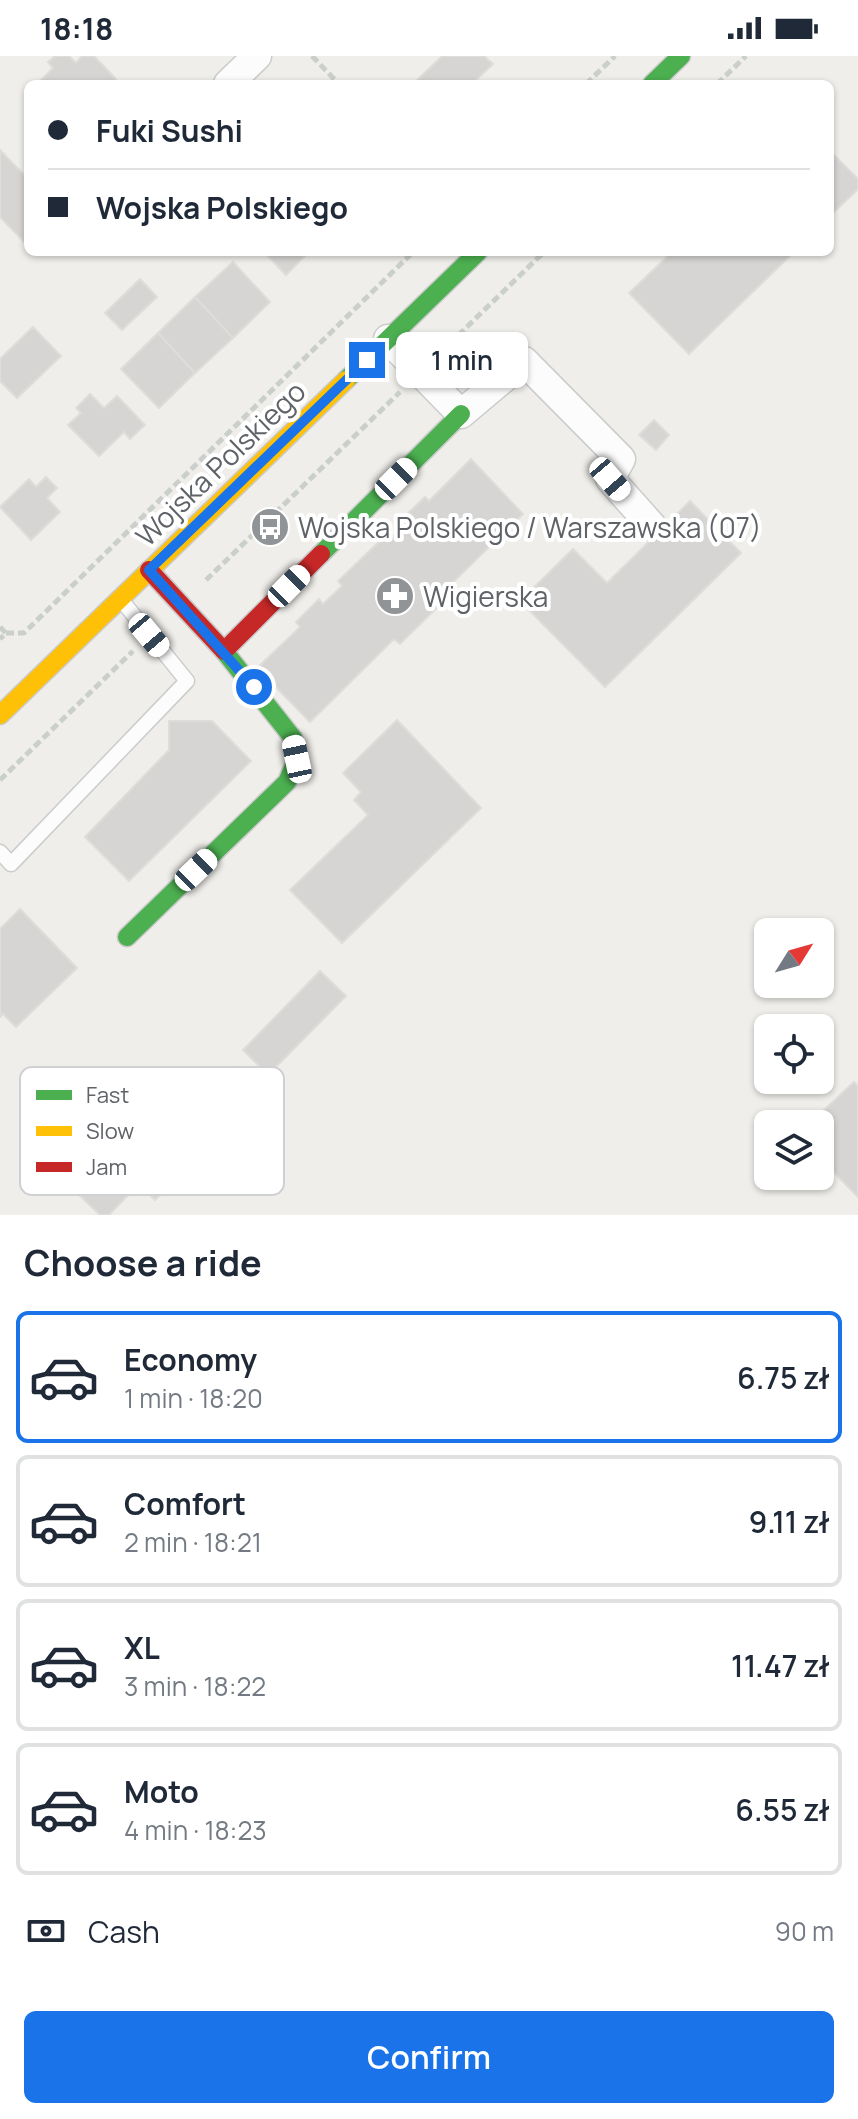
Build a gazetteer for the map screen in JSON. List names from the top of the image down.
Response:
{
  "streets": {
    "street": ["Wojska Polskiego"]
  },
  "places": {
    "bus stop": ["Wojska Polskiego / Warszawska (07)"],
    "pharmacy": ["Wigierska"]
  },
  "legend": ["Fast", "Slow", "Jam"],
  "north": "top right",
  "page": {
    "status": "18:18",
    "banner": ["Fuki Sushi", "Wojska Polskiego"],
    "bubble": "1 min",
    "heading": "Choose a ride",
    "list": [
      {
        "name": "Economy",
        "note": "1 min · 18:20",
        "value": "6.75 zł"
      },
      {
        "name": "Comfort",
        "note": "2 min · 18:21",
        "value": "9.11 zł"
      },
      {
        "name": "XL",
        "note": "3 min · 18:22",
        "value": "11.47 zł"
      },
      {
        "name": "Moto",
        "note": "4 min · 18:23",
        "value": "6.55 zł"
      }
    ],
    "pay": ["Cash", "90 m"],
    "buttons": "Confirm"
  }
}
